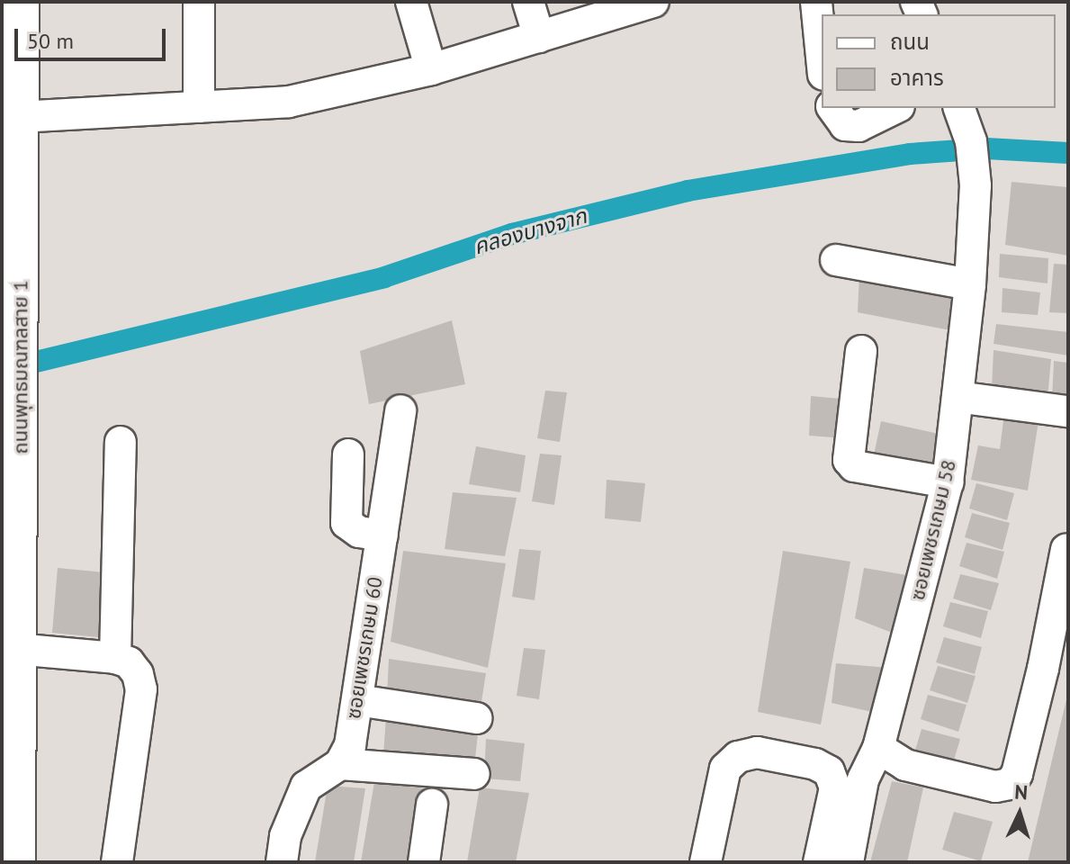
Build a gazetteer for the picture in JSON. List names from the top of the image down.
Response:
{
  "streets": {
    "main road": ["ถนนพุทธมณฑลสาย 1"],
    "street": ["ซอยเพชรเกษม 58", "ซอยเพชรเกษม 60"]
  },
  "water": ["คลองบางจาก"],
  "legend": ["ถนน", "อาคาร"],
  "scale_bar": "50 m",
  "north": "top"
}
